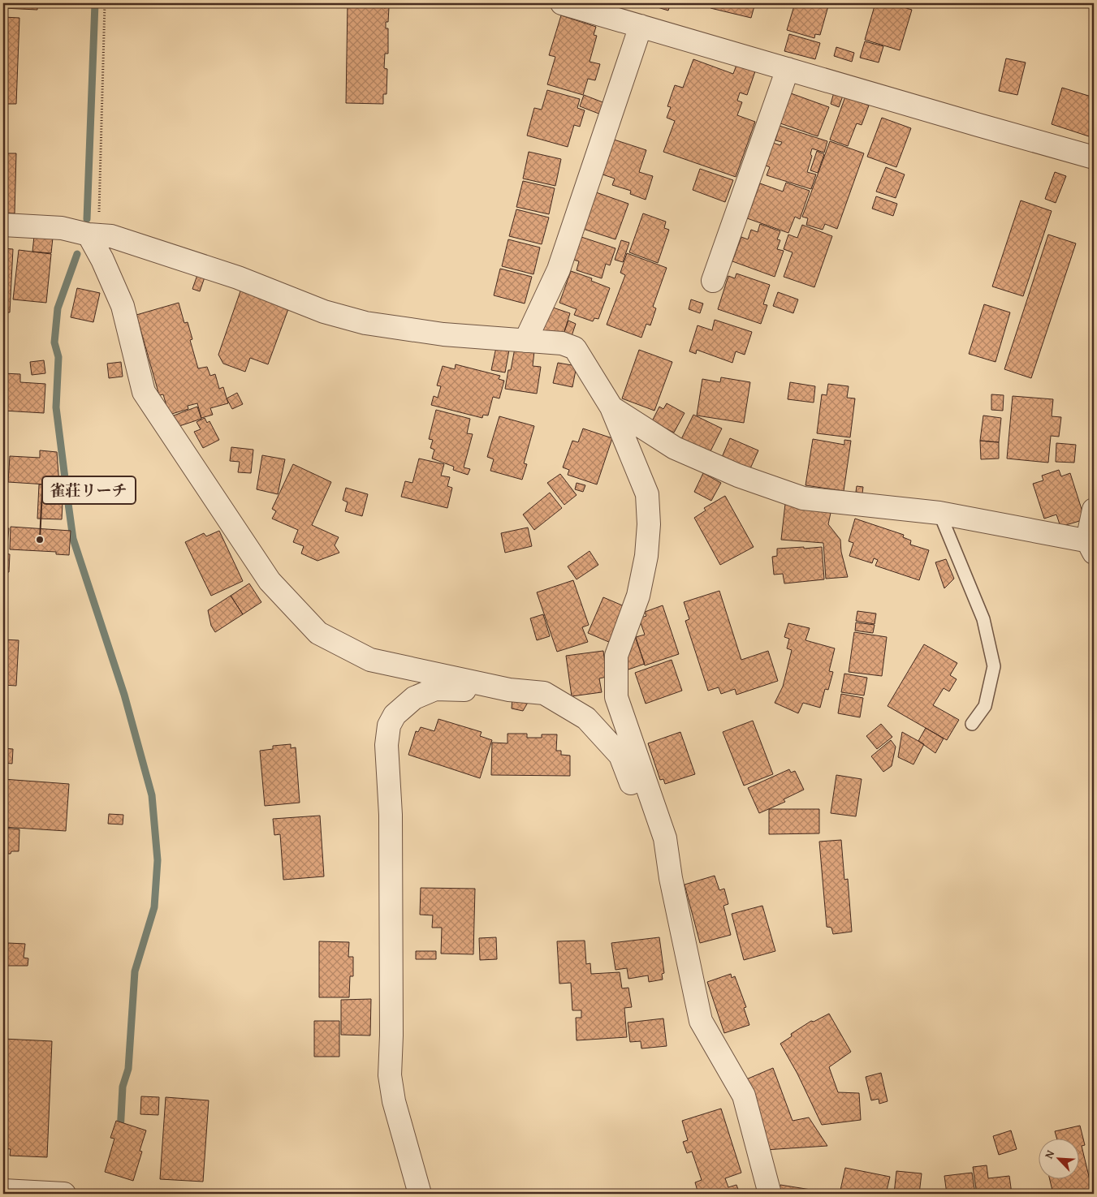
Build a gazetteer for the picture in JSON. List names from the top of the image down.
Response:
{
  "places": ["雀荘リーチ"],
  "north": "top left"
}
